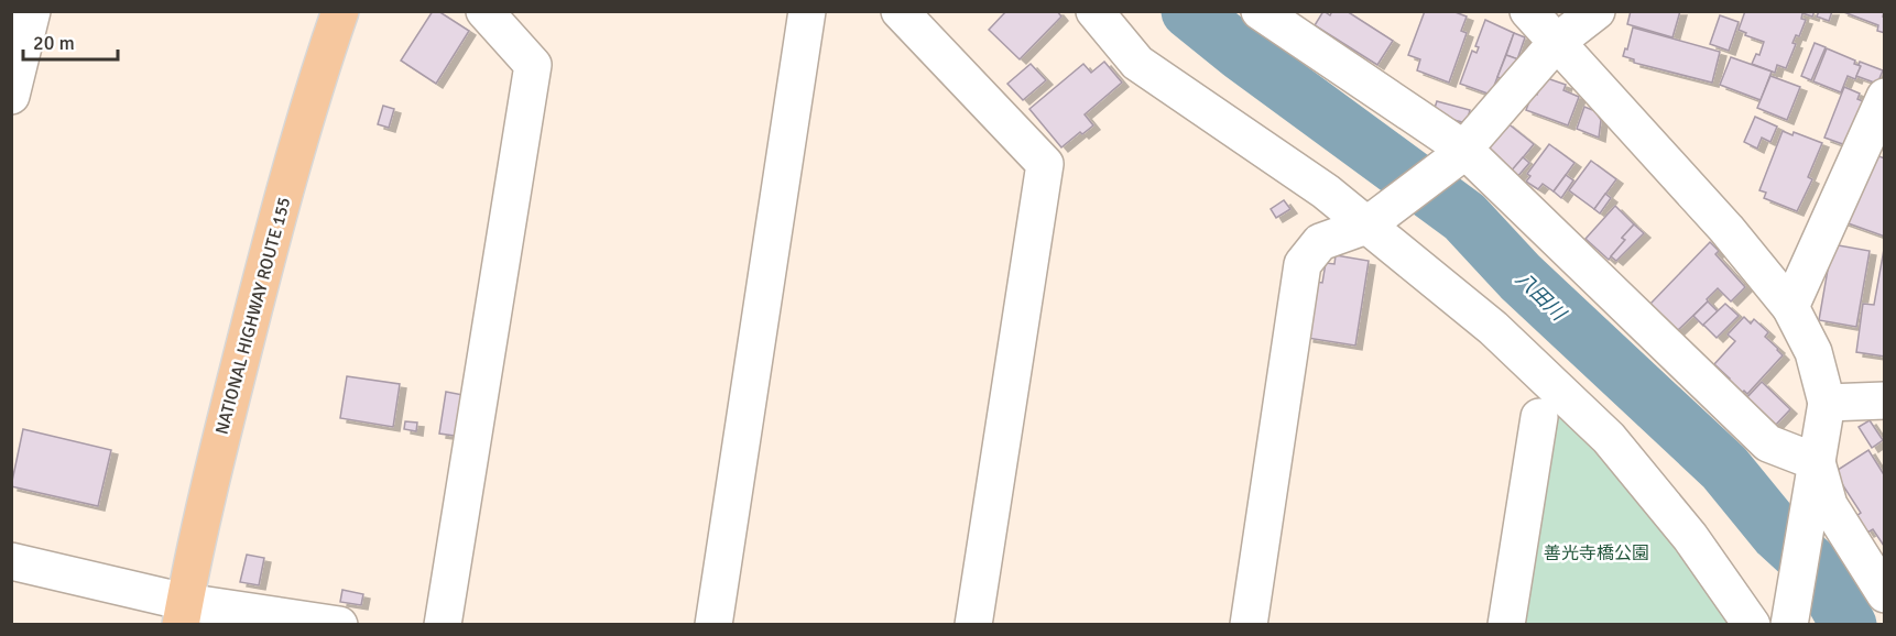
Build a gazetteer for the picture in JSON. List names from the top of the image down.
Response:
{
  "streets": {
    "highway": ["NATIONAL HIGHWAY ROUTE 155"]
  },
  "water": ["八田川"],
  "parks": ["善光寺橋公園"],
  "scale_bar": "20 m"
}
